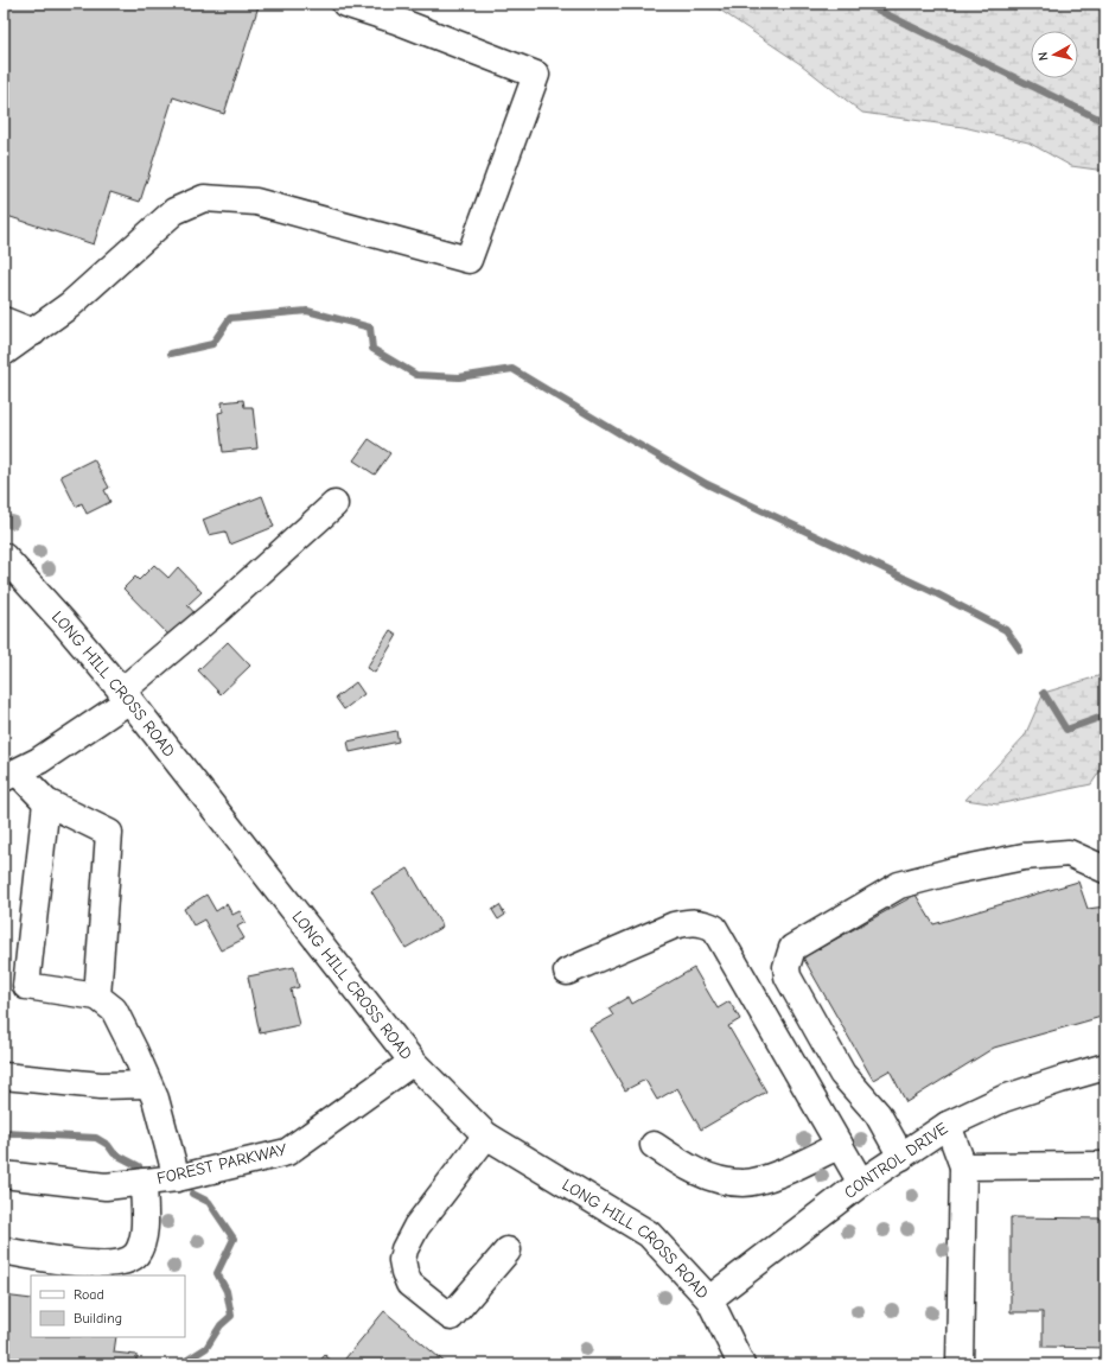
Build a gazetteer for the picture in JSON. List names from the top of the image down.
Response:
{
  "streets": {
    "street": ["LONG HILL CROSS ROAD", "CONTROL DRIVE", "FOREST PARKWAY"]
  },
  "crossings": [
    ["LONG HILL CROSS ROAD", "CONTROL DRIVE"],
    ["LONG HILL CROSS ROAD", "FOREST PARKWAY"]
  ],
  "legend": ["Road", "Building"],
  "north": "left"
}
